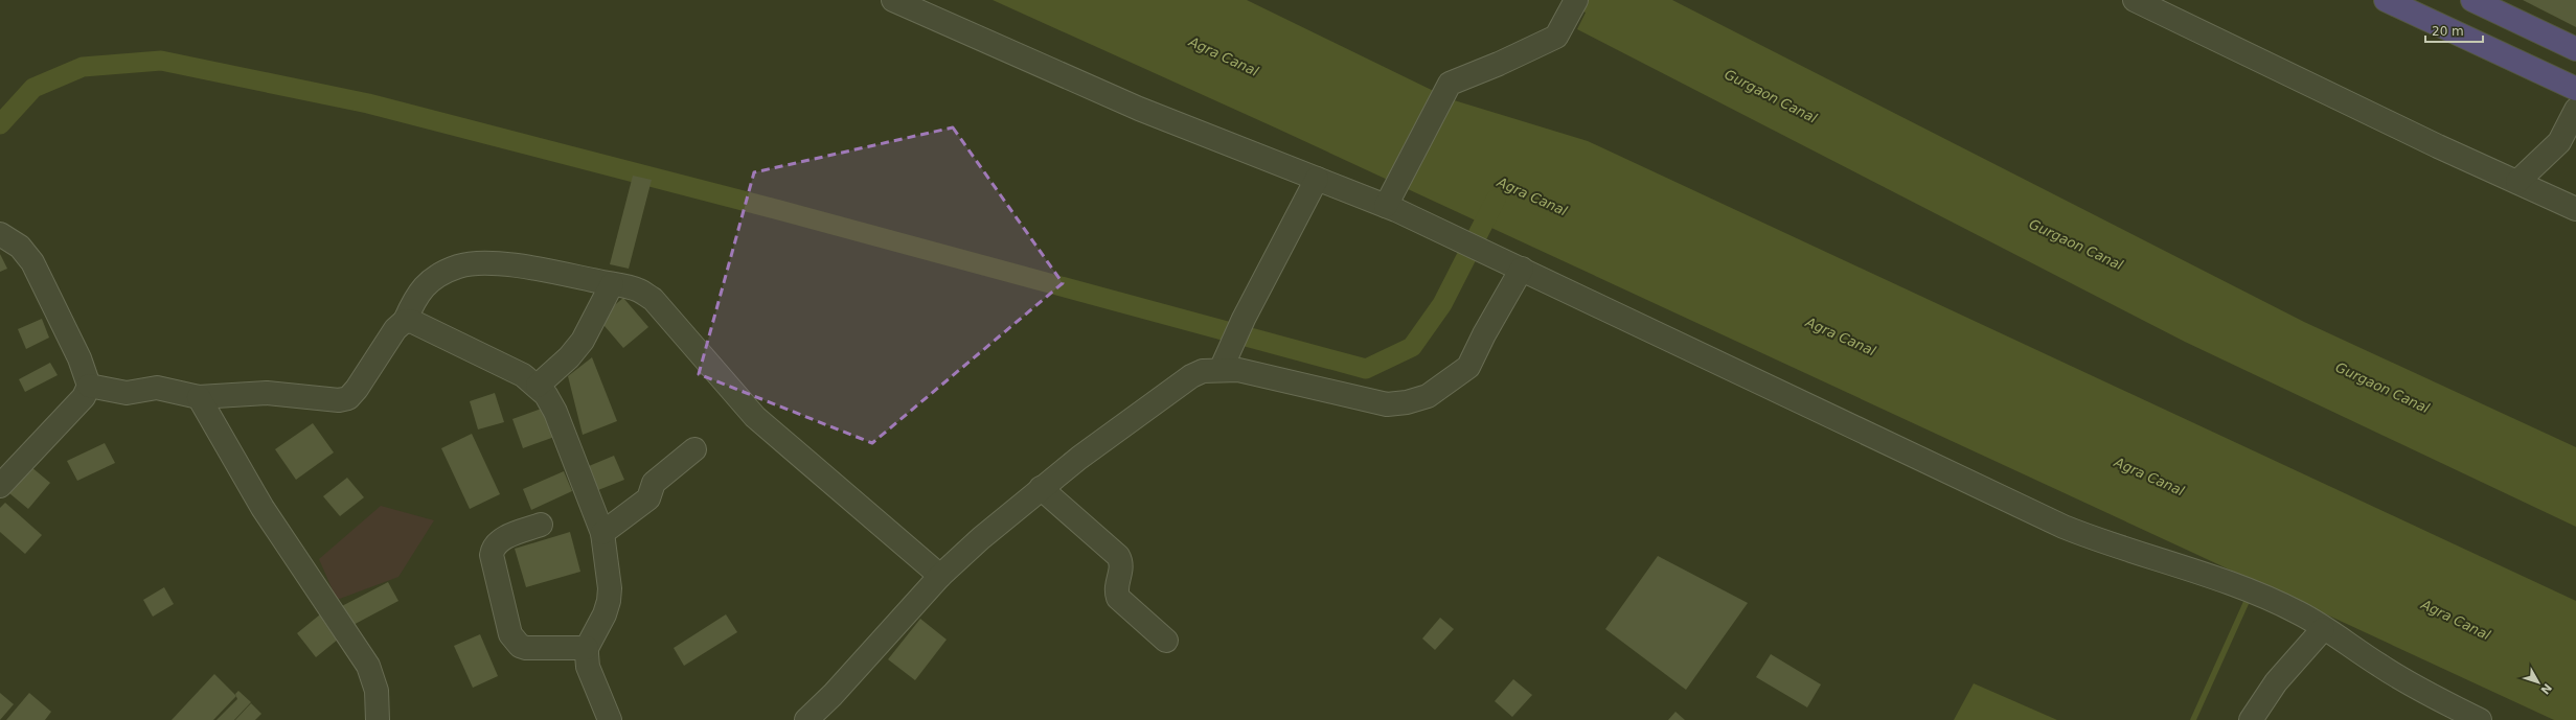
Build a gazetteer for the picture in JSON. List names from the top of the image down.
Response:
{
  "water": ["Agra Canal", "Gurgaon Canal"],
  "scale_bar": "20 m",
  "north": "bottom right"
}
